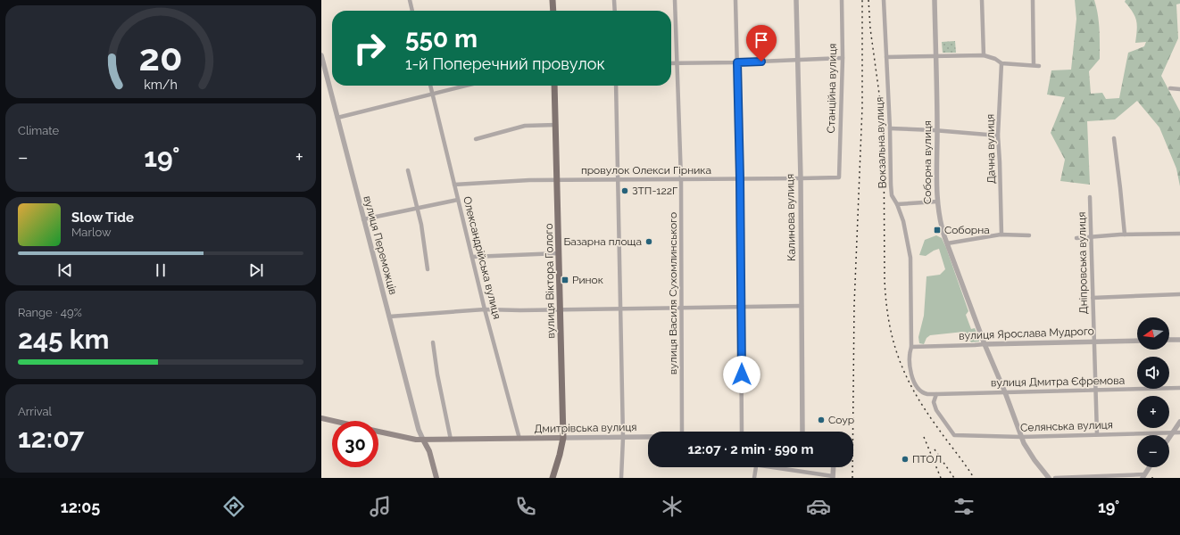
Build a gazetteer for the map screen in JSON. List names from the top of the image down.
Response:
{
  "streets": {
    "main road": ["вулиця Віктора Голого", "Дмитрівська вулиця"],
    "street": [
      "Станційна вулиця",
      "Вокзальна вулиця",
      "Дачна вулиця",
      "Соборна вулиця",
      "провулок Олекси Гірника",
      "Калинова вулиця",
      "вулиця Переможців",
      "Олександрійська вулиця",
      "Дніпровська вулиця",
      "вулиця Василя Сухомлинського",
      "вулиця Ярослава Мудрого",
      "вулиця Дмитра Єфремова",
      "Селянська вулиця"
    ]
  },
  "crossings": [
    ["Станційна вулиця", "провулок Олекси Гірника"],
    ["Вокзальна вулиця", "вулиця Ярослава Мудрого"],
    ["Вокзальна вулиця", "вулиця Дмитра Єфремова"],
    ["Соборна вулиця", "вулиця Ярослава Мудрого"],
    ["Соборна вулиця", "вулиця Дмитра Єфремова"],
    ["Соборна вулиця", "Селянська вулиця"],
    ["провулок Олекси Гірника", "Калинова вулиця"],
    ["провулок Олекси Гірника", "Олександрійська вулиця"],
    ["провулок Олекси Гірника", "вулиця Віктора Голого"],
    ["провулок Олекси Гірника", "вулиця Василя Сухомлинського"],
    ["вулиця Переможців", "Дмитрівська вулиця"],
    ["Олександрійська вулиця", "Дмитрівська вулиця"],
    ["Дніпровська вулиця", "вулиця Ярослава Мудрого"],
    ["Дніпровська вулиця", "вулиця Дмитра Єфремова"],
    ["Дніпровська вулиця", "Селянська вулиця"],
    ["вулиця Віктора Голого", "Дмитрівська вулиця"],
    ["вулиця Ярослава Мудрого", "вулиця Дмитра Єфремова"],
    ["вулиця Дмитра Єфремова", "Селянська вулиця"]
  ],
  "places": {
    "other": [
      "ЗТП-122Г",
      "Базарна площа",
      "Соур",
      "ПТОЛ"
    ],
    "transit": ["Соборна", "Ринок"]
  },
  "north": "left",
  "page": {
    "turn": ["550 m", "1-й Поперечний провулок"],
    "tile": [
      "Climate",
      ["Range · 49%", "245 km"],
      ["Arrival", "12:07"]
    ],
    "heat": ["−", "19°", "+"],
    "song": ["Slow Tide", "Marlow"],
    "map_buttons": ["+", "−"],
    "limit": "30",
    "trip": "12:07 · 2 min · 590 m",
    "tabs": ["12:05", "19°"],
    "gauge": ["20", "km/h"]
  }
}
